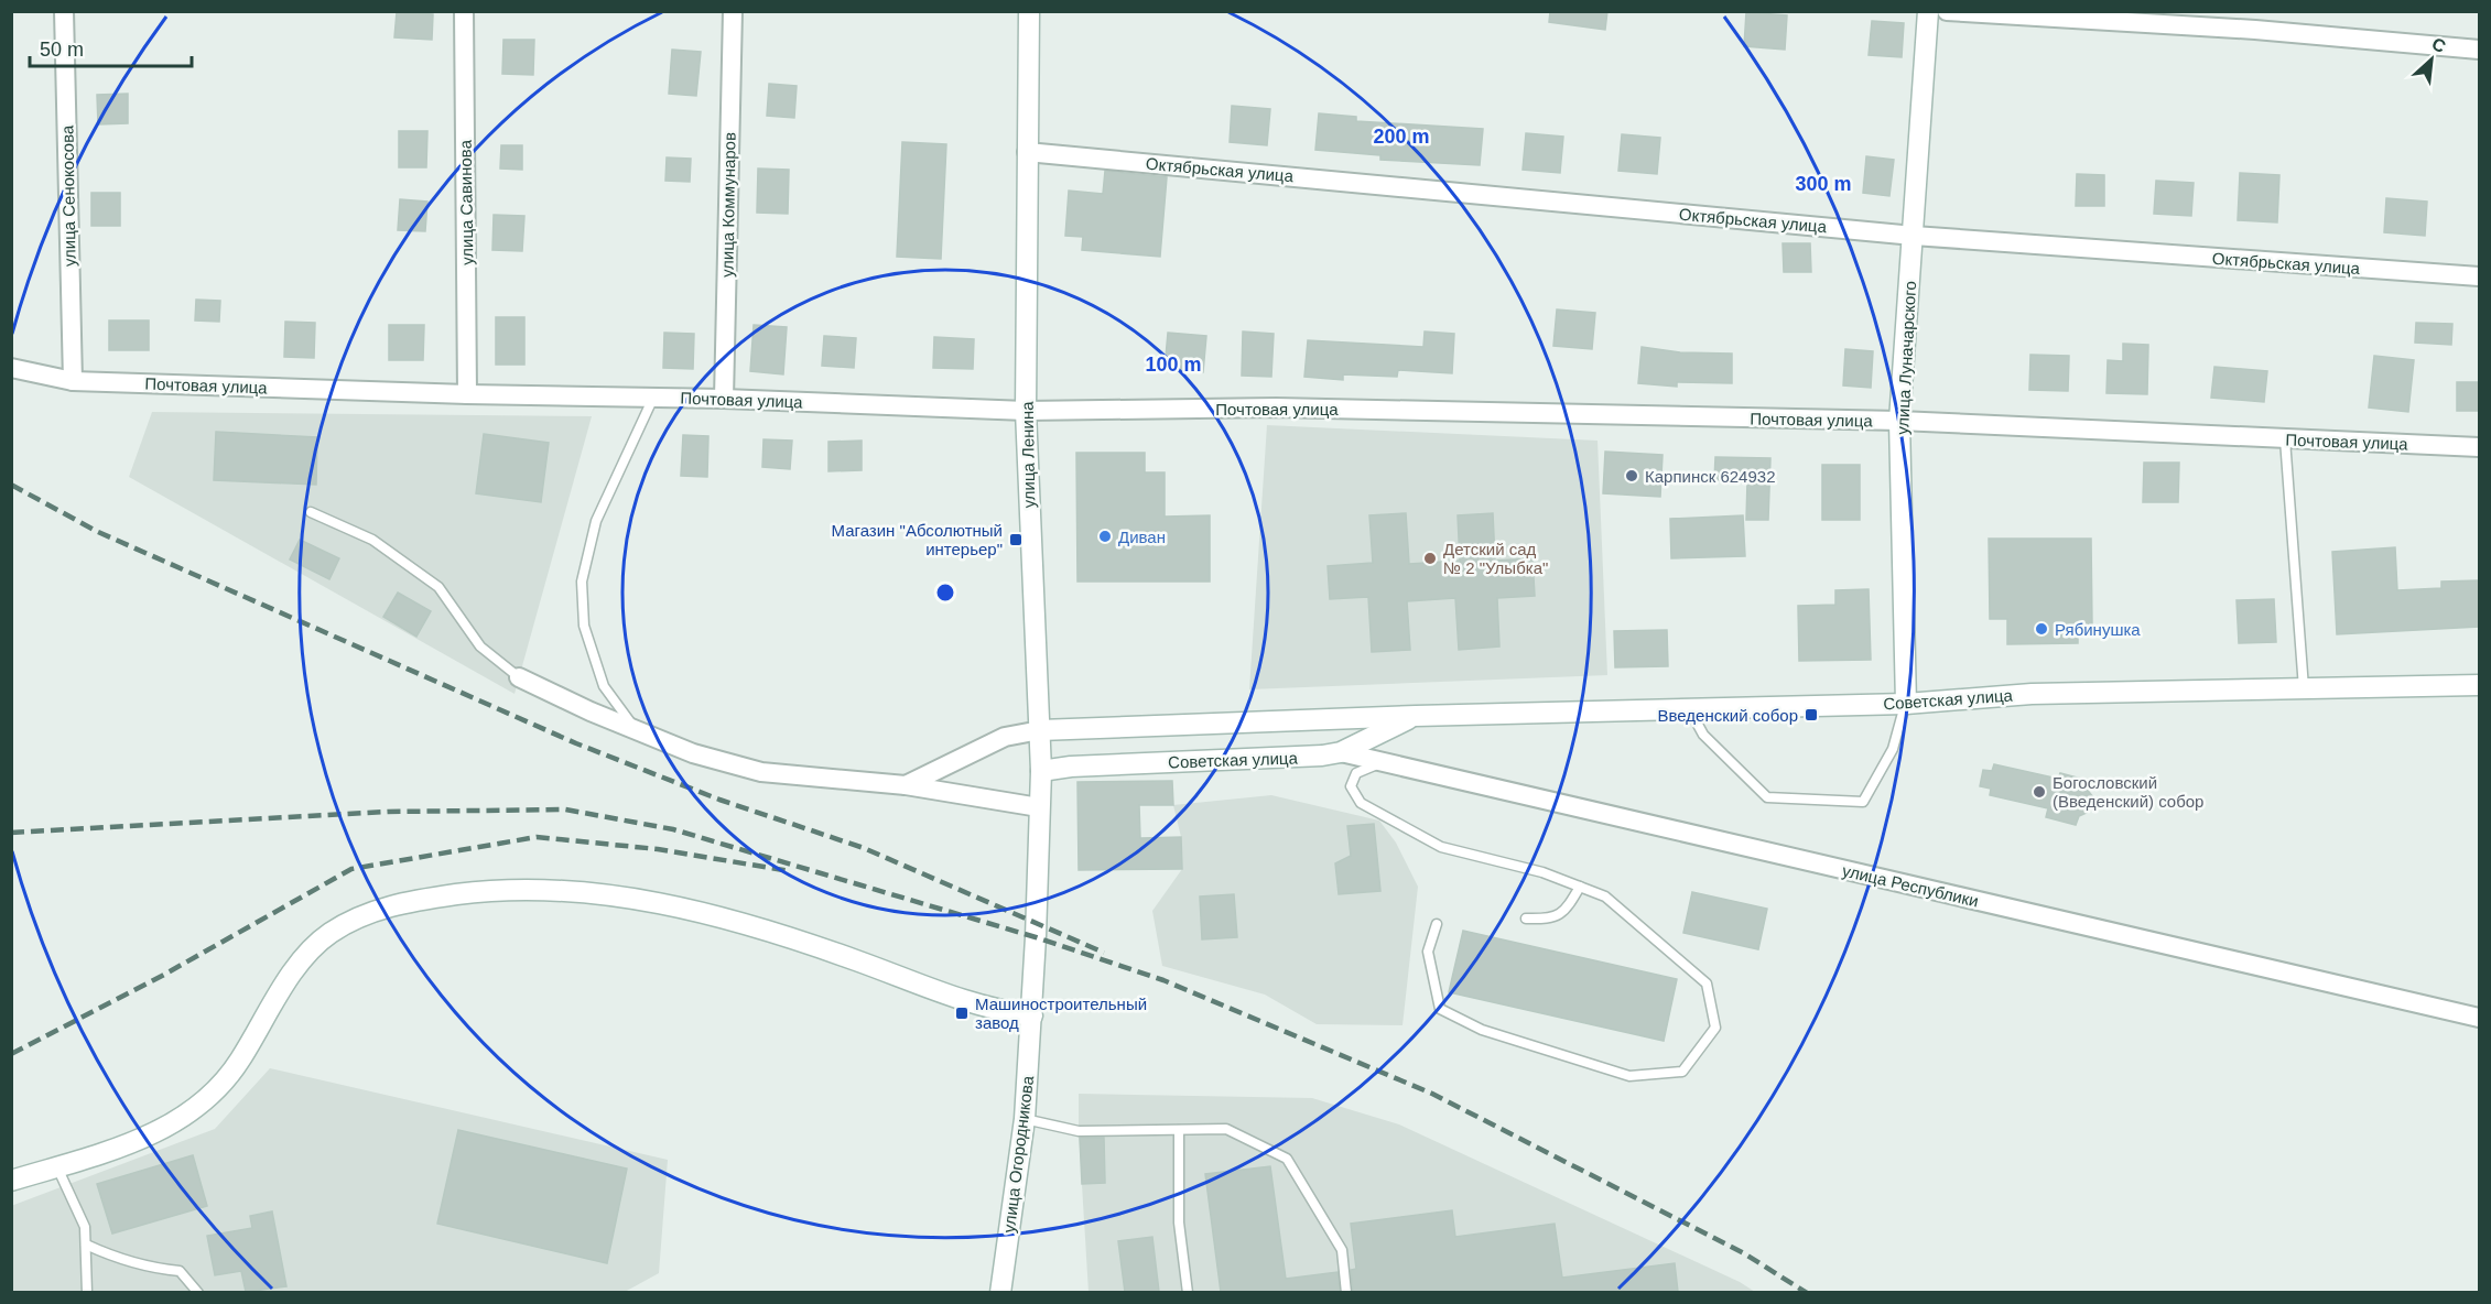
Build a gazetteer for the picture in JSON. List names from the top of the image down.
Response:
{
  "streets": {
    "street": [
      "Октябрьская улица",
      "улица Сенокосова",
      "улица Савинова",
      "улица Коммунаров",
      "улица Луначарского",
      "Почтовая улица",
      "улица Ленина",
      "Советская улица",
      "улица Республики",
      "улица Огородникова"
    ]
  },
  "crossings": [
    ["Октябрьская улица", "улица Луначарского"],
    ["Октябрьская улица", "улица Ленина"],
    ["улица Сенокосова", "Почтовая улица"],
    ["улица Савинова", "Почтовая улица"],
    ["улица Коммунаров", "Почтовая улица"],
    ["улица Луначарского", "Почтовая улица"],
    ["улица Луначарского", "Советская улица"],
    ["Почтовая улица", "улица Ленина"],
    ["улица Ленина", "Советская улица"],
    ["улица Ленина", "улица Огородникова"],
    ["Советская улица", "улица Республики"]
  ],
  "places": {
    "other": [
      "Карпинск 624932",
      "Диван",
      "Детский сад № 2 \"Улыбка\"",
      "Рябинушка",
      "Богословский (Введенский) собор"
    ],
    "transit": ["Магазин \"Абсолютный интерьер\"", "Введенский собор", "Машиностроительный завод"]
  },
  "scale_bar": "50 m",
  "north": "top right",
  "rings": ["200 m", "300 m", "100 m"]
}
